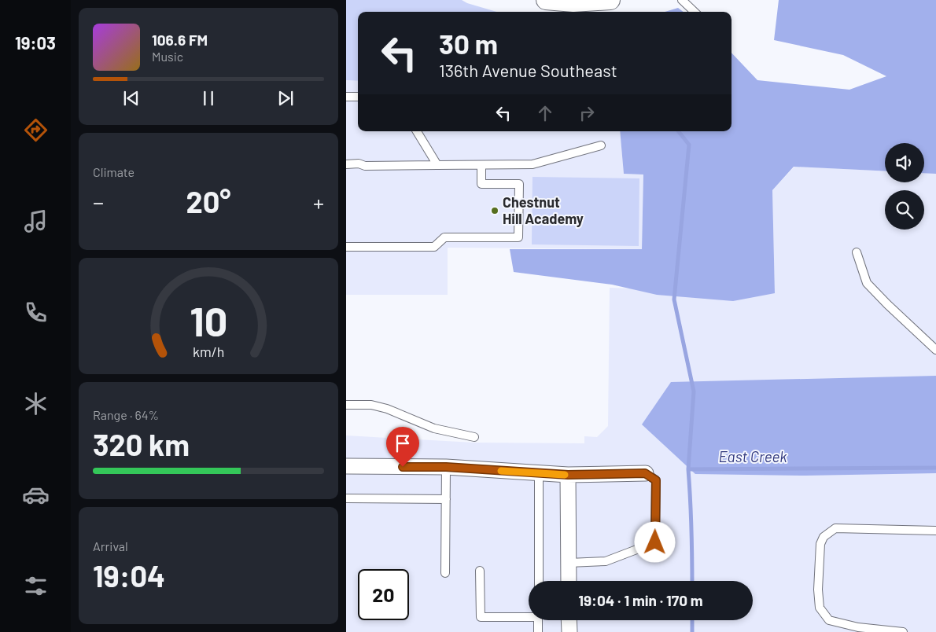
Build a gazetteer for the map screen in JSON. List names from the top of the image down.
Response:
{
  "water": ["East Creek"],
  "places": ["Chestnut Hill Academy"],
  "page": {
    "tabs": "19:03",
    "turn": ["30 m", "136th Avenue Southeast"],
    "song": ["106.6 FM", "Music"],
    "tile": [
      "Climate",
      ["Range · 64%", "320 km"],
      ["Arrival", "19:04"]
    ],
    "heat": ["−", "20°", "+"],
    "limit": "20",
    "trip": "19:04 · 1 min · 170 m",
    "gauge": ["10", "km/h"]
  }
}
